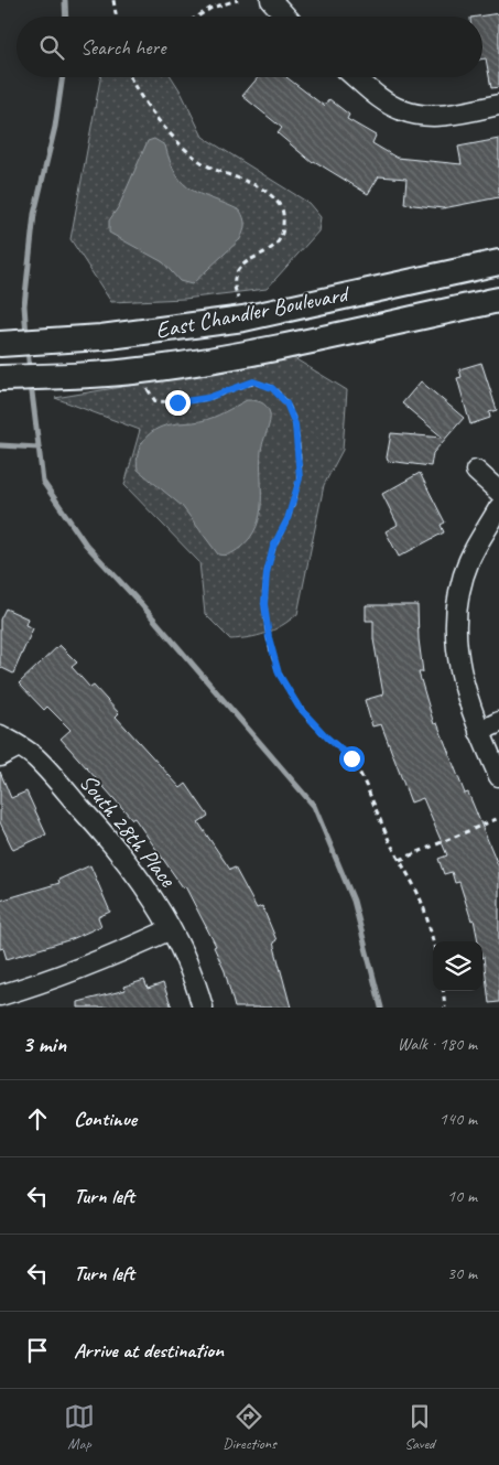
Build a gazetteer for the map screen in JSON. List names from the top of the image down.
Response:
{
  "streets": {
    "main road": ["East Chandler Boulevard"],
    "street": ["South 28th Place"]
  },
  "page": {
    "search": "Search here",
    "heading": ["3 min", "Walk · 180 m"],
    "list": [
      ["Continue", "140 m"],
      ["Turn left", "10 m"],
      ["Turn left", "30 m"],
      "Arrive at destination"
    ],
    "nav": ["Map", "Directions", "Saved"]
  }
}
